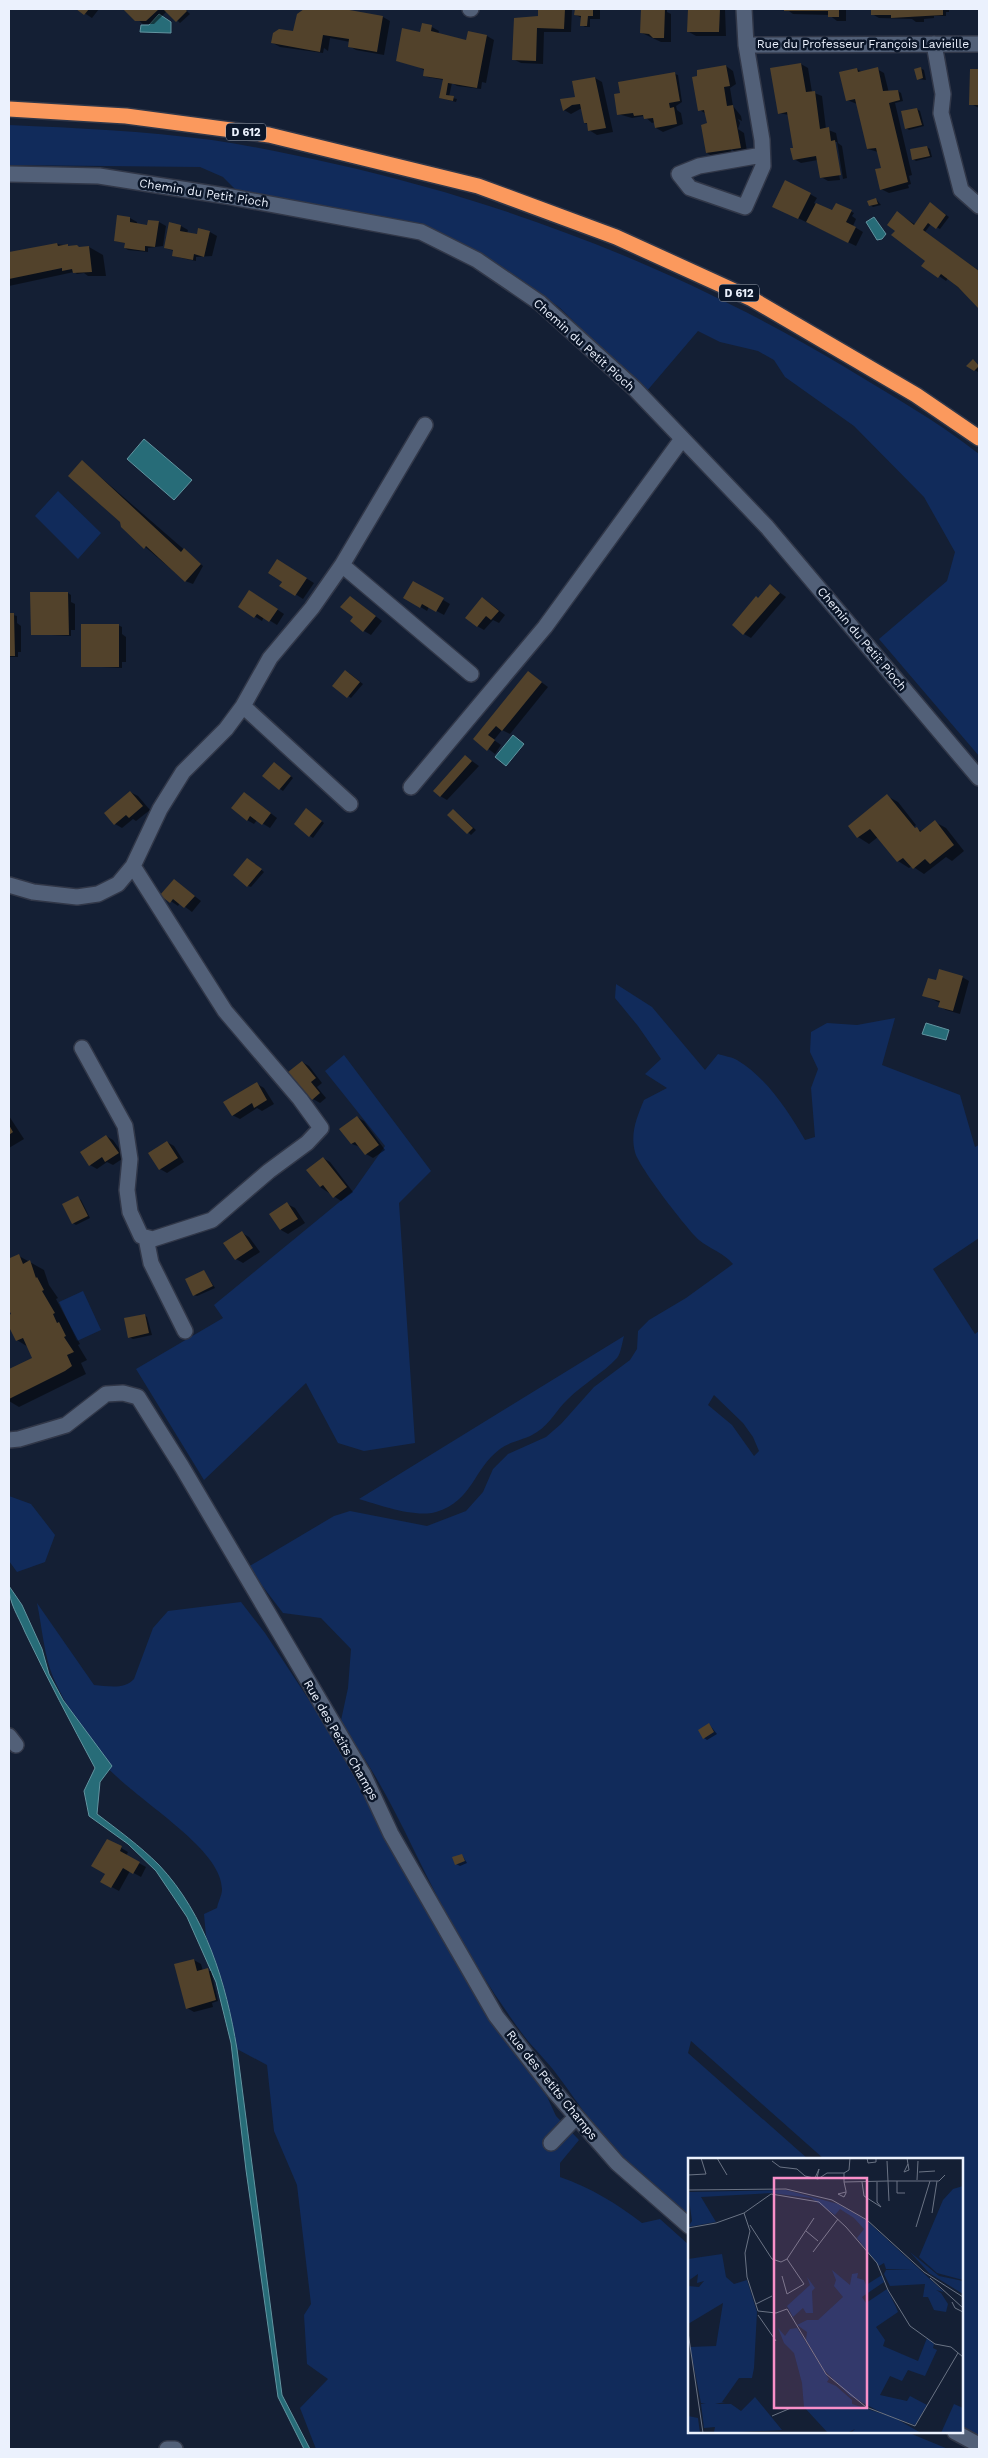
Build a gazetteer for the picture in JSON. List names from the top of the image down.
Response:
{
  "streets": {
    "highway": ["D 612"],
    "street": ["Rue du Professeur François Lavieille", "Chemin du Petit Pioch", "Rue des Petits Champs"]
  }
}
